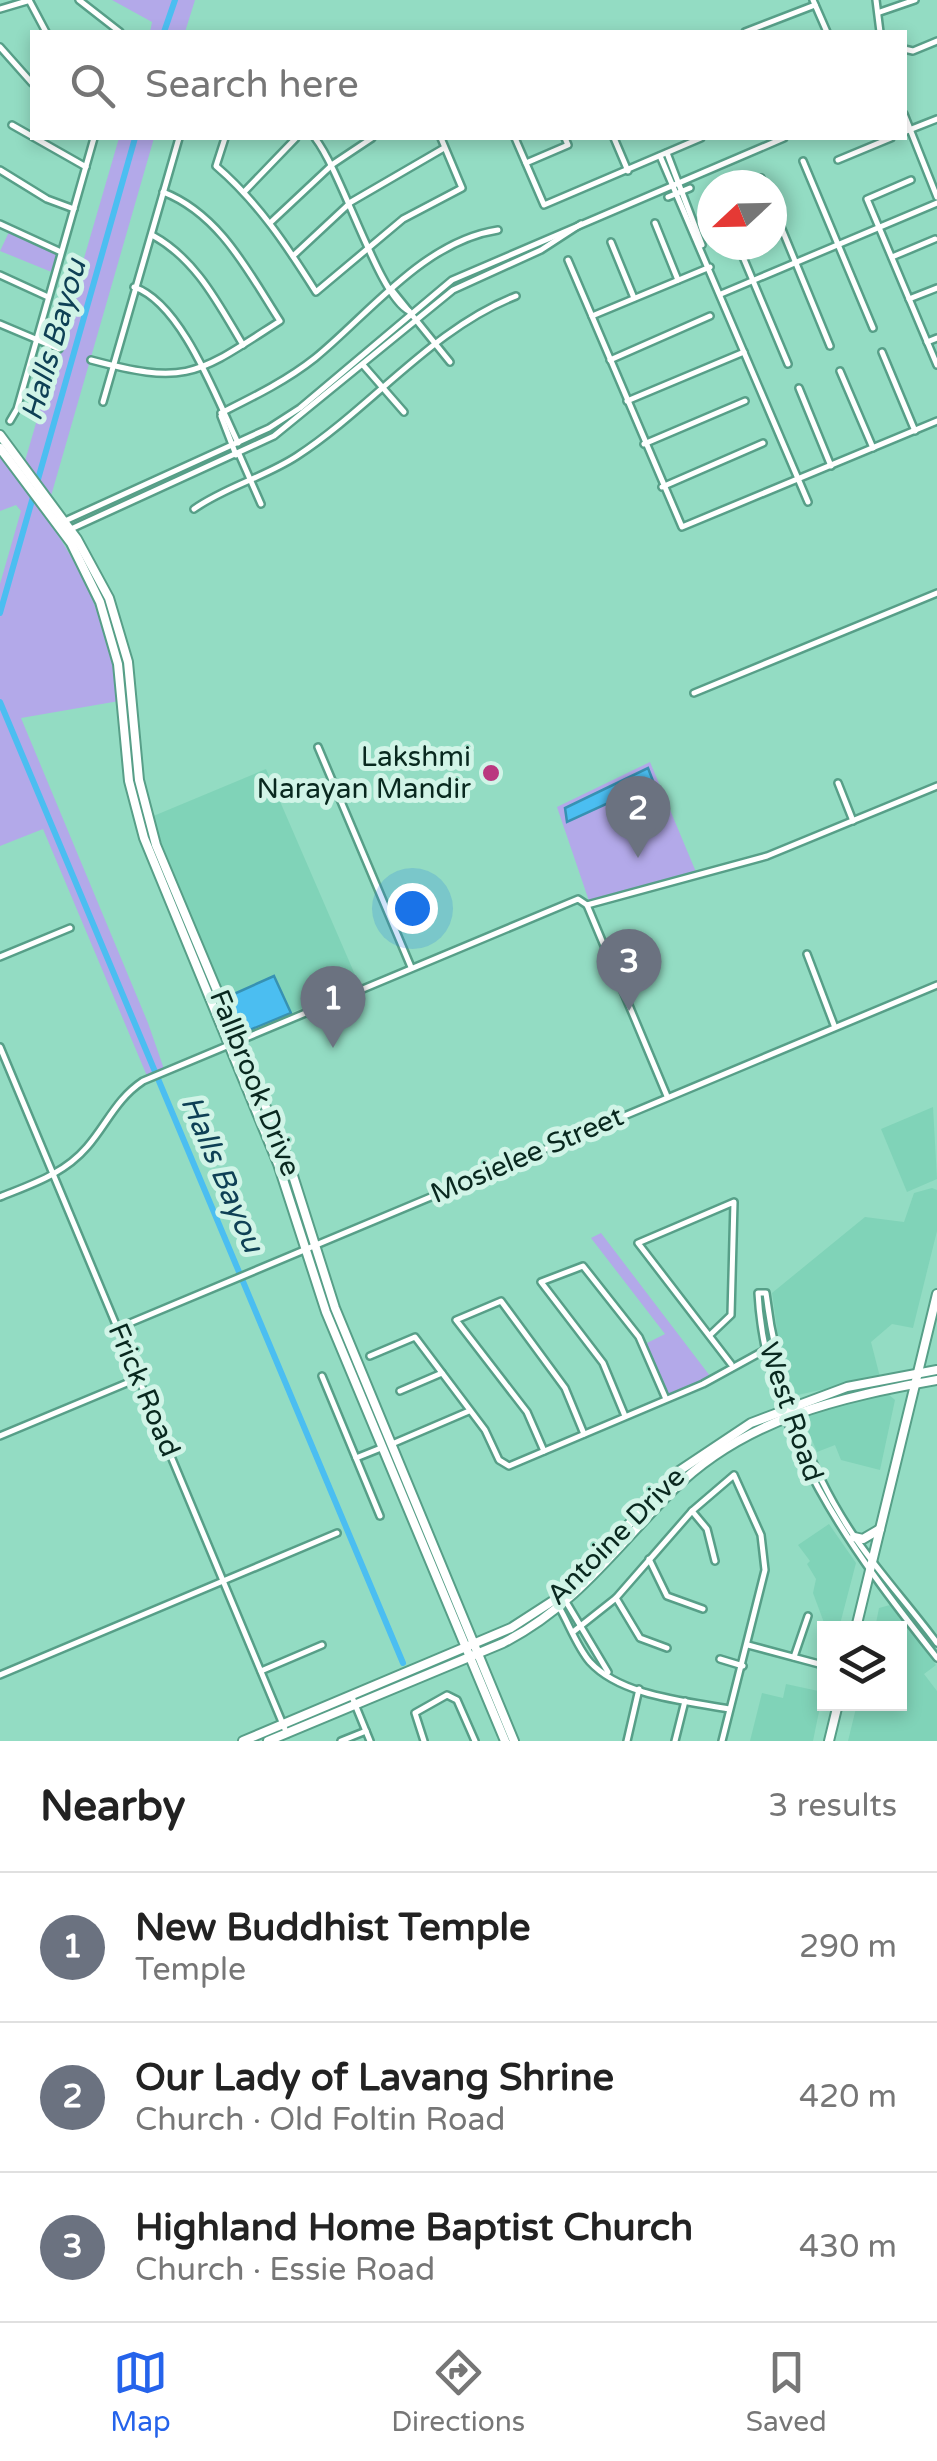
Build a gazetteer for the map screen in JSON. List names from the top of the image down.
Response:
{
  "streets": {
    "main road": ["Fallbrook Drive", "Antoine Drive"],
    "street": ["Mosielee Street", "Frick Road", "West Road"]
  },
  "crossings": [
    ["Fallbrook Drive", "Mosielee Street"],
    ["Fallbrook Drive", "Antoine Drive"],
    ["Mosielee Street", "Frick Road"],
    ["Frick Road", "Antoine Drive"],
    ["West Road", "Antoine Drive"]
  ],
  "water": ["Halls Bayou"],
  "places": ["Lakshmi Narayan Mandir"],
  "north": "left",
  "page": {
    "search": "Search here",
    "pins": ["2", "3", "1"],
    "heading": ["Nearby", "3 results"],
    "list": [
      {
        "mark": "1",
        "name": "New Buddhist Temple",
        "note": "Temple",
        "value": "290 m"
      },
      {
        "mark": "2",
        "name": "Our Lady of Lavang Shrine",
        "note": "Church · Old Foltin Road",
        "value": "420 m"
      },
      {
        "mark": "3",
        "name": "Highland Home Baptist Church",
        "note": "Church · Essie Road",
        "value": "430 m"
      }
    ],
    "nav": ["Map", "Directions", "Saved"]
  }
}
